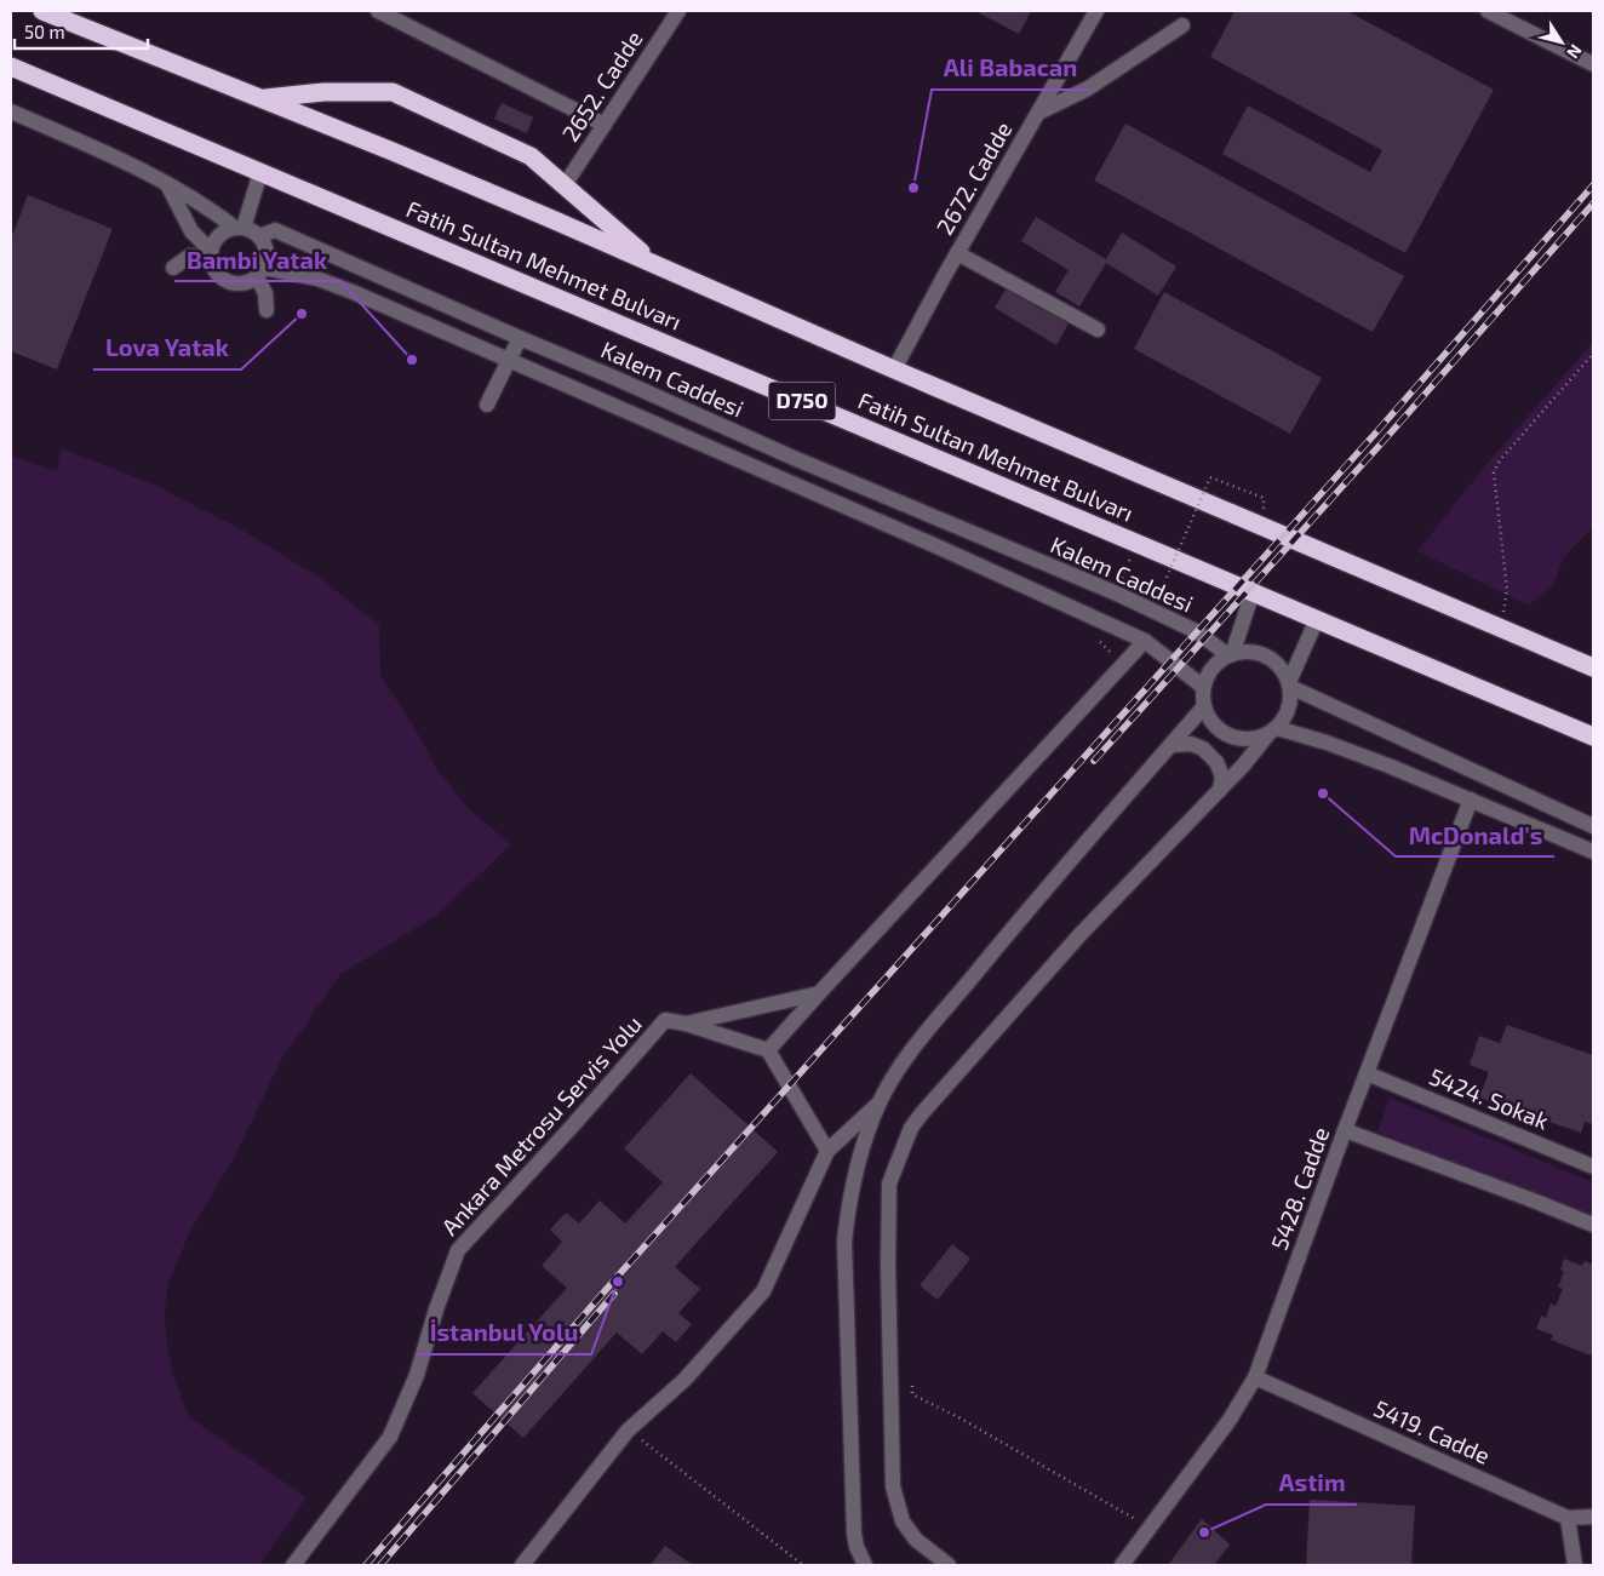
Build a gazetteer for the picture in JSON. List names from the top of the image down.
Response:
{
  "streets": {
    "highway": ["Fatih Sultan Mehmet Bulvarı", "D750"],
    "street": [
      "2652. Cadde",
      "2672. Cadde",
      "Kalem Caddesi",
      "5424. Sokak",
      "Ankara Metrosu Servis Yolu",
      "5428. Cadde",
      "5419. Cadde"
    ]
  },
  "crossings": [
    ["2672. Cadde", "Fatih Sultan Mehmet Bulvarı"],
    ["5424. Sokak", "5428. Cadde"],
    ["5428. Cadde", "5419. Cadde"]
  ],
  "places": [
    "Ali Babacan",
    "Lova Yatak",
    "Bambi Yatak",
    "McDonald's",
    "İstanbul Yolu",
    "Astim"
  ],
  "scale_bar": "50 m",
  "north": "bottom right"
}
